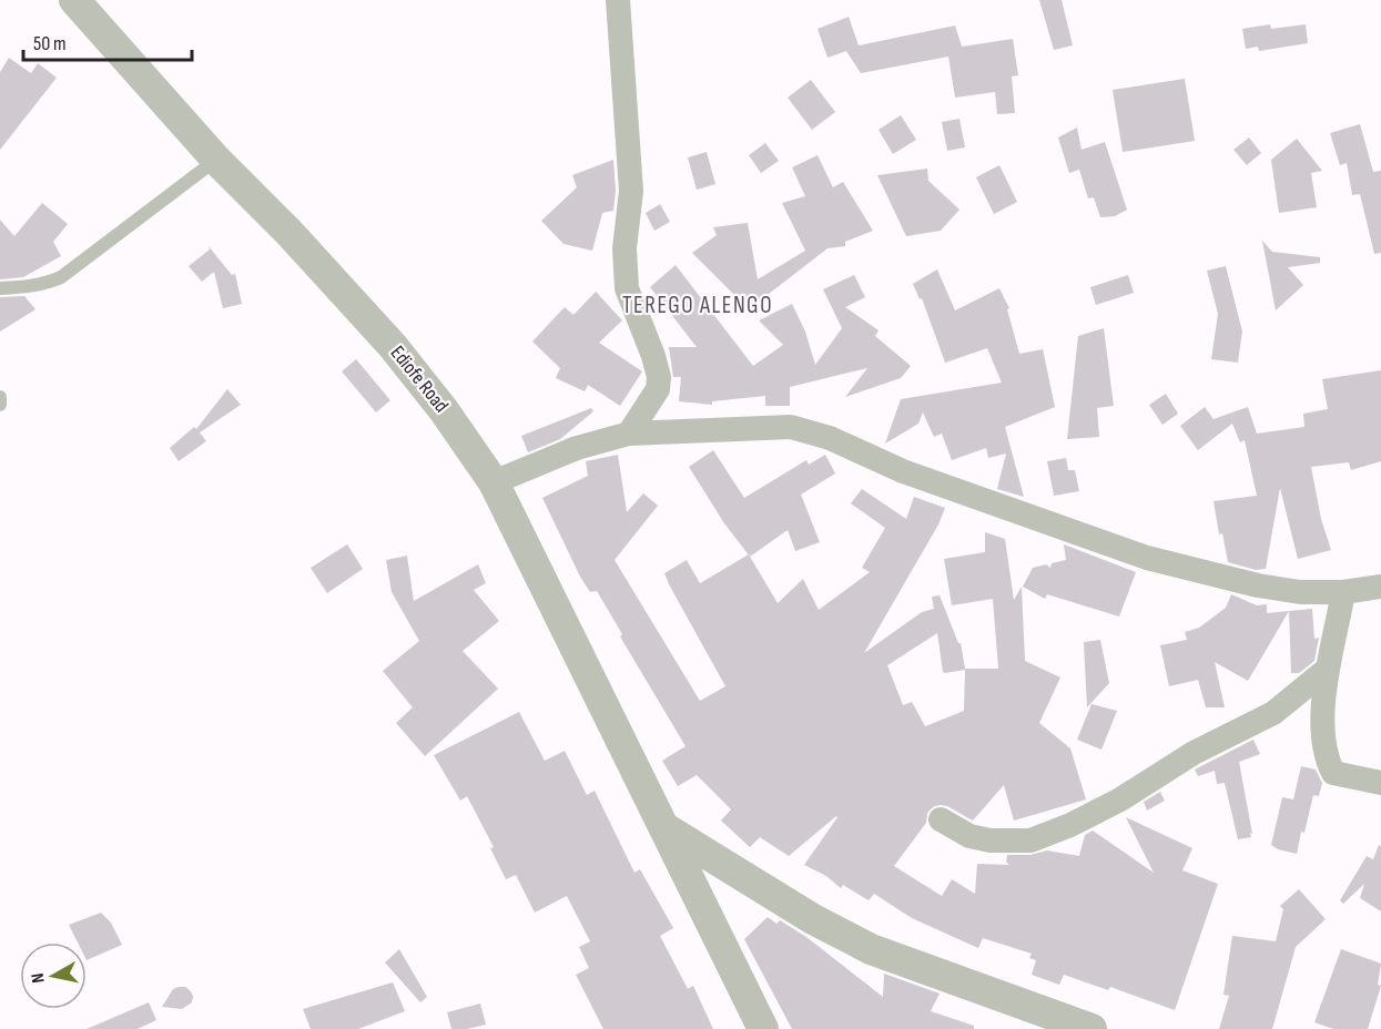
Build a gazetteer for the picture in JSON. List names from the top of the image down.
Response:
{
  "streets": {
    "street": ["Ediofe Road"]
  },
  "districts": ["TEREGO ALENGO"],
  "scale_bar": "50 m",
  "north": "left"
}
